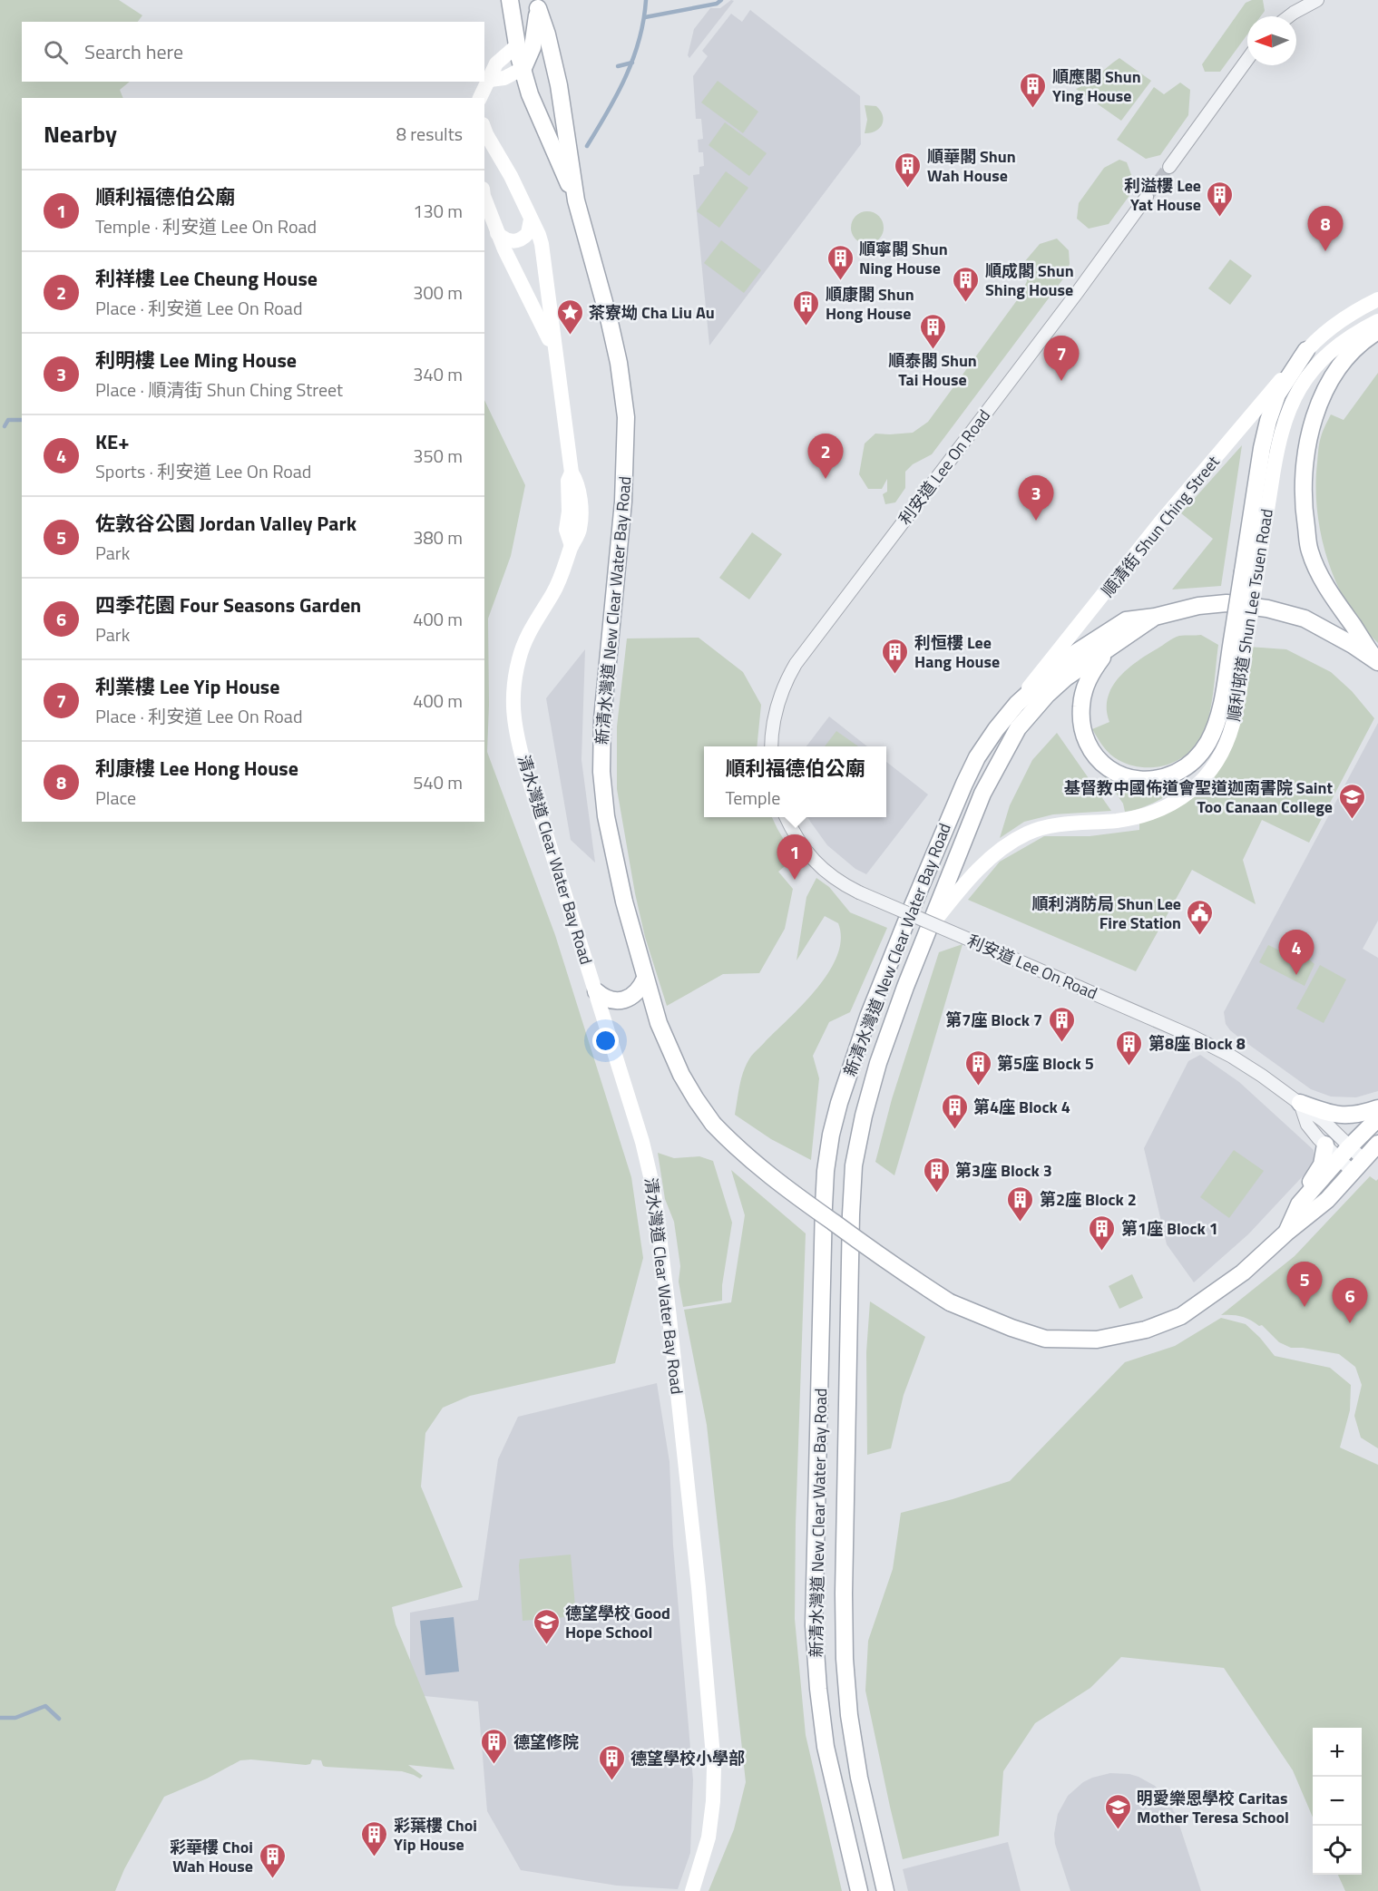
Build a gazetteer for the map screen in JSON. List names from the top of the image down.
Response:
{
  "streets": {
    "main road": [
      "順清街 Shun Ching Street",
      "新清水灣道 New Clear Water Bay Road",
      "順利邨道 Shun Lee Tsuen Road",
      "清水灣道 Clear Water Bay Road"
    ],
    "street": ["利安道 Lee On Road"]
  },
  "crossings": [
    ["利安道 Lee On Road", "新清水灣道 New Clear Water Bay Road"],
    ["順清街 Shun Ching Street", "新清水灣道 New Clear Water Bay Road"],
    ["新清水灣道 New Clear Water Bay Road", "順利邨道 Shun Lee Tsuen Road"]
  ],
  "places": {
    "building": [
      "順應閣 Shun Ying House",
      "順華閣 Shun Wah House",
      "利溢樓 Lee Yat House",
      "順寧閣 Shun Ning House",
      "順成閣 Shun Shing House",
      "順康閣 Shun Hong House",
      "順泰閣 Shun Tai House",
      "利恒樓 Lee Hang House",
      "第7座 Block 7",
      "第8座 Block 8",
      "第5座 Block 5",
      "第4座 Block 4",
      "第3座 Block 3",
      "第2座 Block 2",
      "第1座 Block 1",
      "德望修院",
      "德望學校小學部",
      "彩葉樓 Choi Yip House",
      "彩華樓 Choi Wah House"
    ],
    "place": ["茶寮坳 Cha Liu Au"],
    "school or university": ["基督教中國佈道會聖道迦南書院 Saint Too Canaan College", "德望學校 Good Hope School", "明愛樂恩學校 Caritas Mother Teresa School"],
    "public building": ["順利消防局 Shun Lee Fire Station"]
  },
  "north": "left",
  "page": {
    "search": "Search here",
    "heading": ["Nearby", "8 results"],
    "list": [
      {
        "mark": "1",
        "name": "順利福德伯公廟",
        "note": "Temple · 利安道 Lee On Road",
        "value": "130 m"
      },
      {
        "mark": "2",
        "name": "利祥樓 Lee Cheung House",
        "note": "Place · 利安道 Lee On Road",
        "value": "300 m"
      },
      {
        "mark": "3",
        "name": "利明樓 Lee Ming House",
        "note": "Place · 順清街 Shun Ching Street",
        "value": "340 m"
      },
      {
        "mark": "4",
        "name": "KE+",
        "note": "Sports · 利安道 Lee On Road",
        "value": "350 m"
      },
      {
        "mark": "5",
        "name": "佐敦谷公園 Jordan Valley Park",
        "note": "Park",
        "value": "380 m"
      },
      {
        "mark": "6",
        "name": "四季花園 Four Seasons Garden",
        "note": "Park",
        "value": "400 m"
      },
      {
        "mark": "7",
        "name": "利業樓 Lee Yip House",
        "note": "Place · 利安道 Lee On Road",
        "value": "400 m"
      },
      {
        "mark": "8",
        "name": "利康樓 Lee Hong House",
        "note": "Place",
        "value": "540 m"
      }
    ],
    "pins": [
      "8",
      "7",
      "2",
      "3",
      "1",
      "4",
      "5",
      "6"
    ],
    "popup": ["順利福德伯公廟", "Temple"],
    "map_buttons": ["+", "−"]
  }
}
